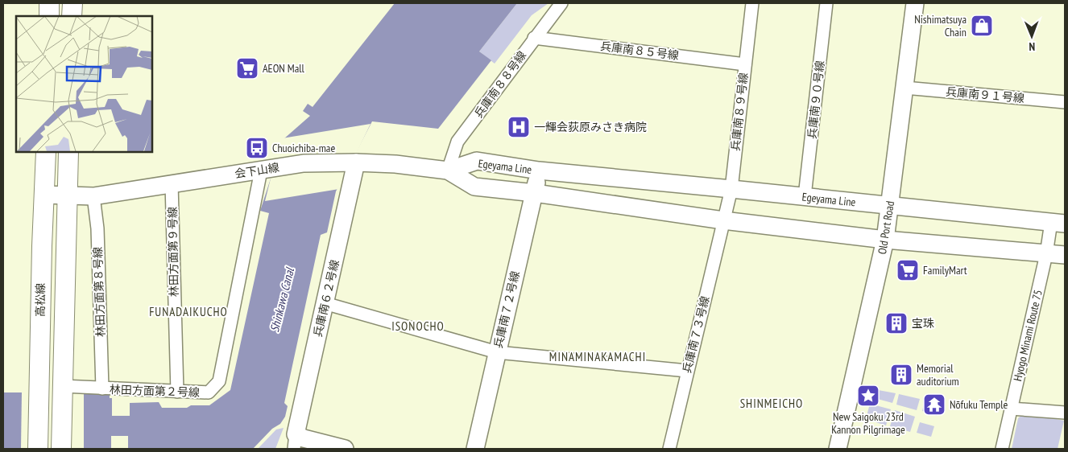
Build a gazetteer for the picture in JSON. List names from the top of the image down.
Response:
{
  "streets": {
    "main road": ["高松線"],
    "street": [
      "兵庫南８５号線",
      "兵庫南８８号線",
      "兵庫南９１号線",
      "兵庫南９０号線",
      "兵庫南８９号線",
      "Egeyama Line",
      "会下山線",
      "Old Port Road",
      "林田方面第９号線",
      "林田方面第８号線",
      "兵庫南６２号線",
      "兵庫南７２号線",
      "兵庫南７３号線",
      "Hyogo Minami Route 75",
      "林田方面第２号線"
    ]
  },
  "crossings": [
    ["兵庫南８５号線", "兵庫南８８号線"],
    ["兵庫南８５号線", "兵庫南８９号線"],
    ["兵庫南８８号線", "Egeyama Line"],
    ["兵庫南８８号線", "会下山線"],
    ["兵庫南９１号線", "Old Port Road"],
    ["兵庫南９０号線", "Egeyama Line"],
    ["兵庫南８９号線", "Egeyama Line"],
    ["兵庫南８９号線", "兵庫南７３号線"],
    ["Egeyama Line", "会下山線"],
    ["Egeyama Line", "Old Port Road"],
    ["Egeyama Line", "兵庫南７２号線"],
    ["Egeyama Line", "兵庫南７３号線"],
    ["Egeyama Line", "Hyogo Minami Route 75"],
    ["会下山線", "林田方面第９号線"],
    ["会下山線", "林田方面第８号線"],
    ["会下山線", "兵庫南６２号線"],
    ["会下山線", "高松線"],
    ["会下山線", "林田方面第２号線"],
    ["林田方面第９号線", "林田方面第２号線"],
    ["林田方面第８号線", "林田方面第２号線"]
  ],
  "districts": [
    "FUNADAIKUCHO",
    "ISONOCHO",
    "MINAMINAKAMACHI",
    "SHINMEICHO"
  ],
  "water": ["Shinkawa Canal"],
  "places": {
    "shop": ["Nishimatsuya Chain"],
    "supermarket": ["AEON Mall", "FamilyMart"],
    "hospital": ["一輝会荻原みさき病院"],
    "bus stop": ["Chuoichiba-mae"],
    "building": ["宝珠", "Memorial auditorium"],
    "place": ["New Saigoku 23rd Kannon Pilgrimage"],
    "temple": ["Nōfuku Temple"]
  },
  "north": "bottom"
}
